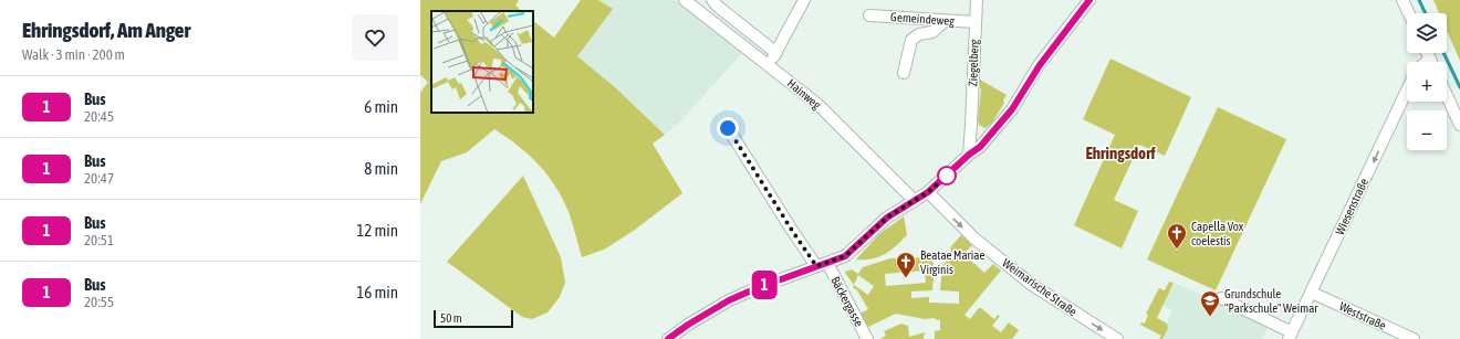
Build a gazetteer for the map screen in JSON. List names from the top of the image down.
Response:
{
  "streets": {
    "street": [
      "Gemeindeweg",
      "Ziegelberg",
      "Hainweg",
      "Wiesenstraße",
      "Weimarische Straße",
      "Bäckergasse",
      "Weststraße"
    ]
  },
  "crossings": [
    ["Gemeindeweg", "Ziegelberg"],
    ["Wiesenstraße", "Weststraße"]
  ],
  "one_way": ["Wiesenstraße", "Weimarische Straße"],
  "districts": ["Ehringsdorf"],
  "places": {
    "church": ["Capella Vox coelestis", "Beatae Mariae Virginis"],
    "school or university": ["Grundschule \"Parkschule\" Weimar"]
  },
  "lines": ["bus line 1"],
  "scale_bar": "50 m",
  "page": {
    "heading": ["Ehringsdorf, Am Anger", "Walk · 3 min · 200 m"],
    "on_map": "1",
    "map_buttons": ["+", "−"],
    "list": [
      {
        "mark": "1",
        "name": "Bus",
        "note": "20:45",
        "value": "6 min"
      },
      {
        "mark": "1",
        "name": "Bus",
        "note": "20:47",
        "value": "8 min"
      },
      {
        "mark": "1",
        "name": "Bus",
        "note": "20:51",
        "value": "12 min"
      },
      {
        "mark": "1",
        "name": "Bus",
        "note": "20:55",
        "value": "16 min"
      }
    ],
    "scale": "50 m"
  }
}
